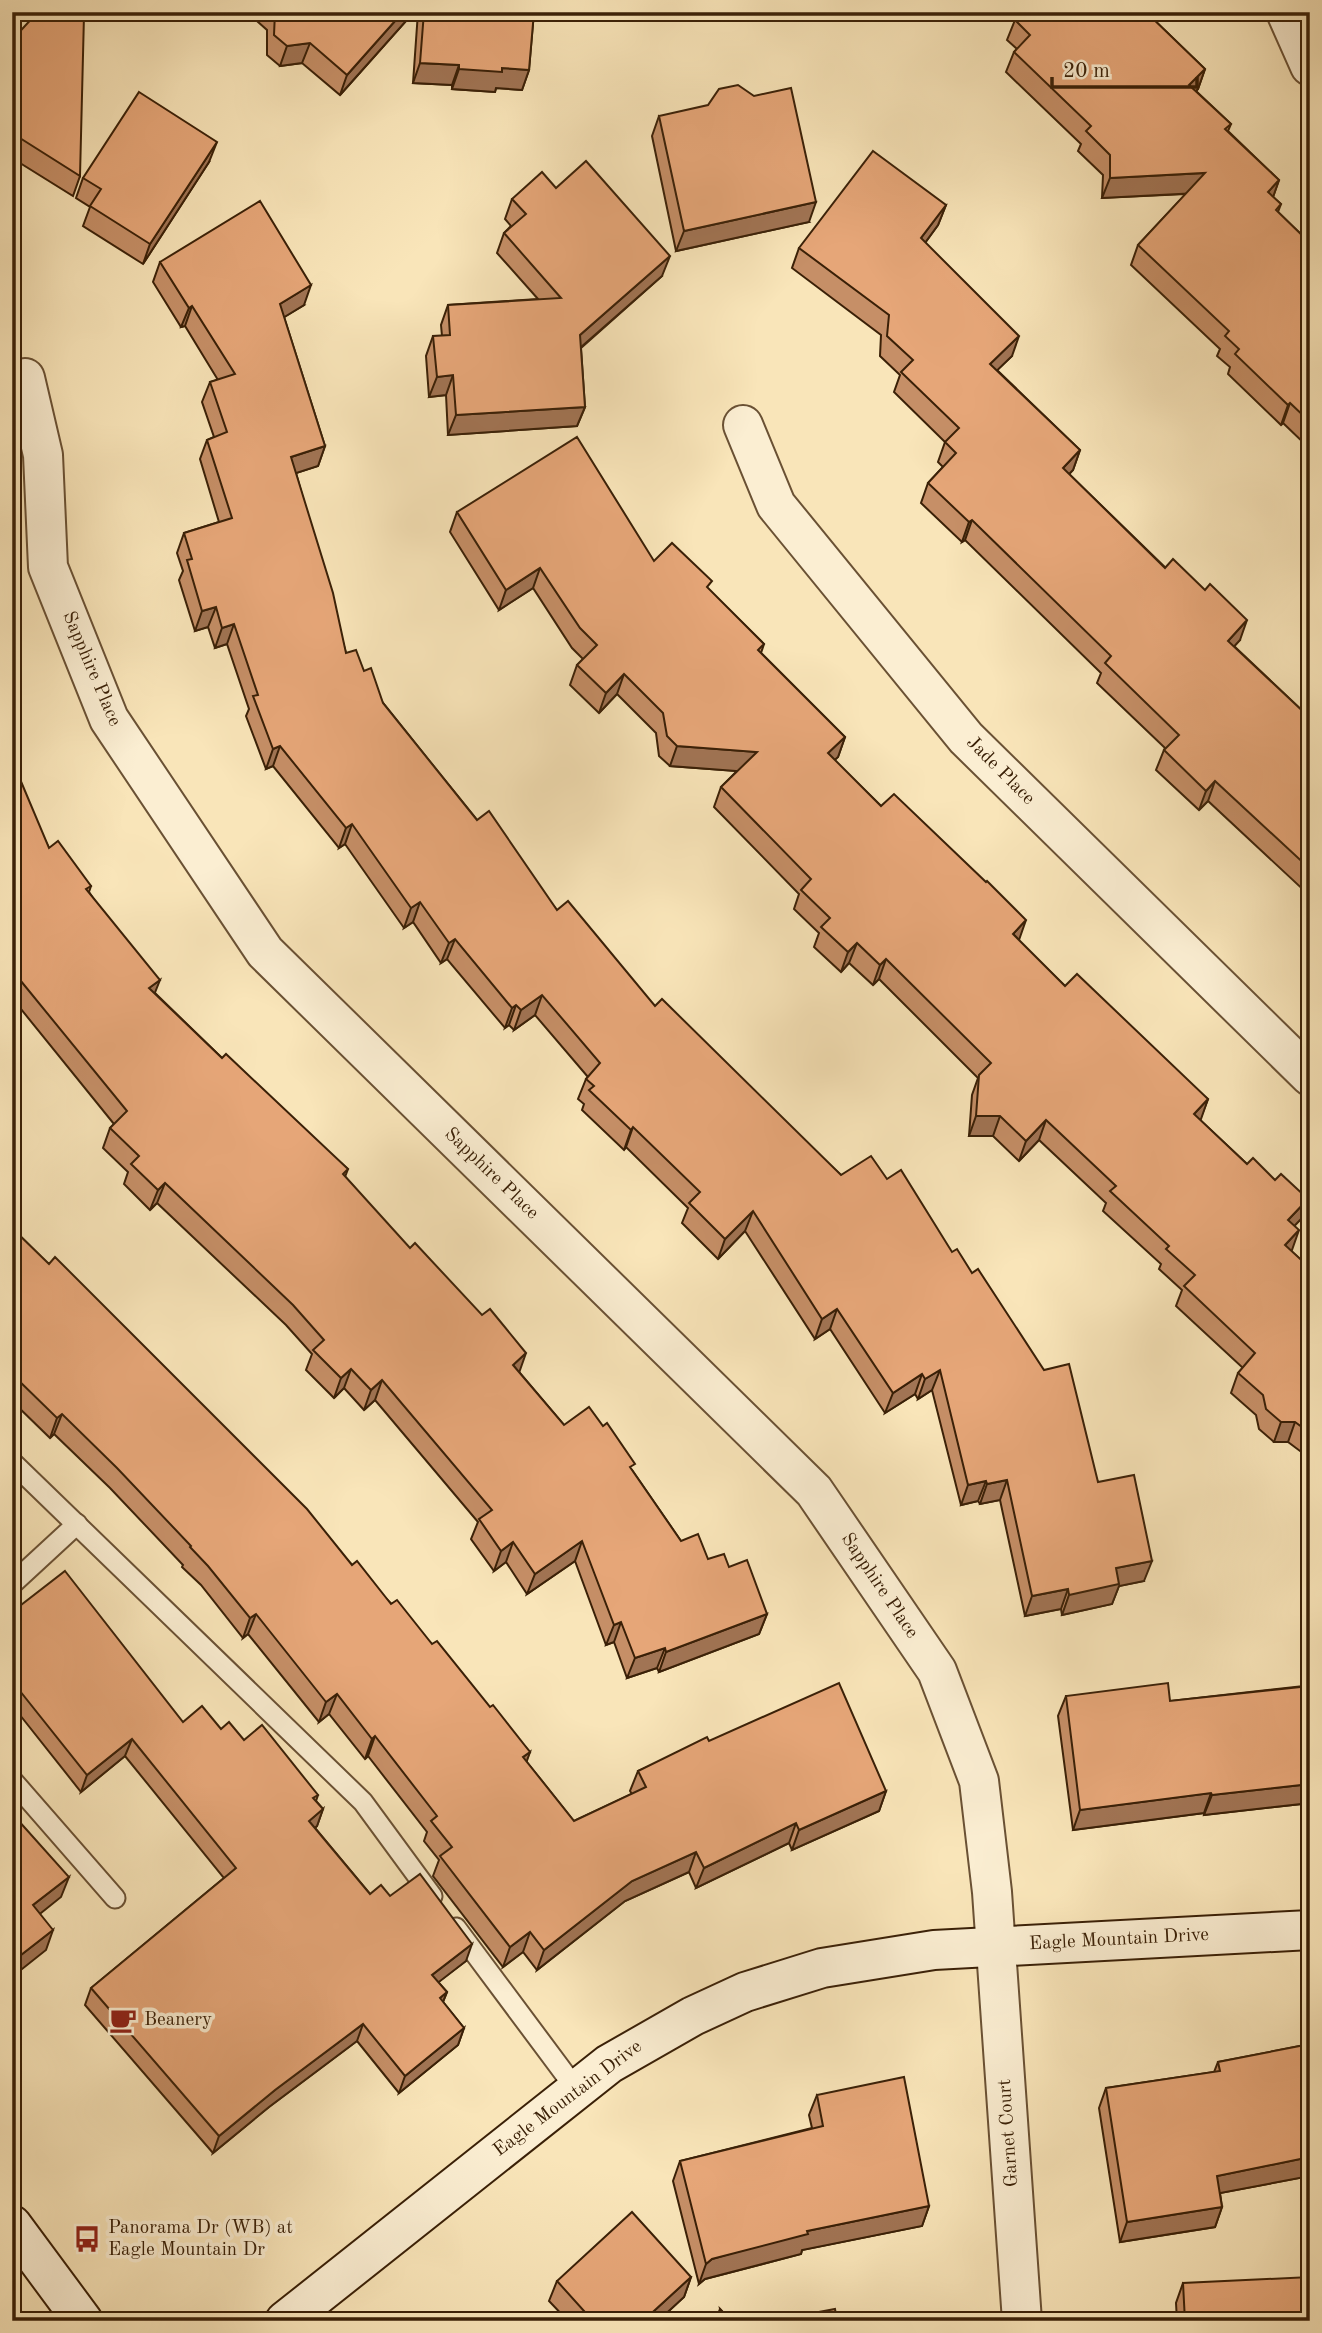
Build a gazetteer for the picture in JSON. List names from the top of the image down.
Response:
{
  "streets": {
    "street": [
      "Sapphire Place",
      "Jade Place",
      "Eagle Mountain Drive",
      "Garnet Court"
    ]
  },
  "crossings": [
    ["Sapphire Place", "Eagle Mountain Drive"],
    ["Sapphire Place", "Garnet Court"],
    ["Eagle Mountain Drive", "Garnet Court"]
  ],
  "places": {
    "cafe": ["Beanery"],
    "bus stop": ["Panorama Dr (WB) at Eagle Mountain Dr"]
  },
  "scale_bar": "20 m"
}
